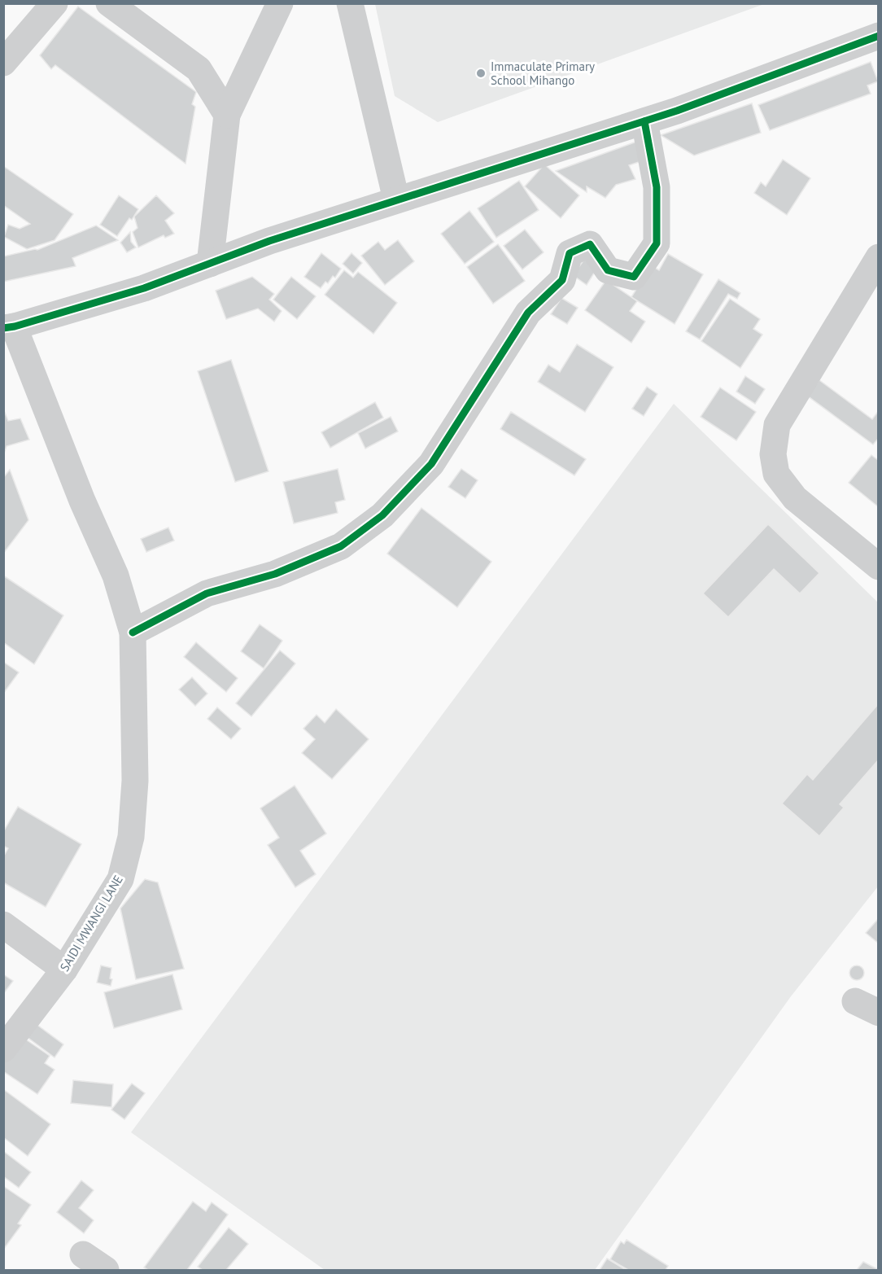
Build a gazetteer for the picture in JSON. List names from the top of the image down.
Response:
{
  "streets": {
    "street": ["SAIDI MWANGI LANE"]
  },
  "places": ["Immaculate Primary School Mihango"]
}
